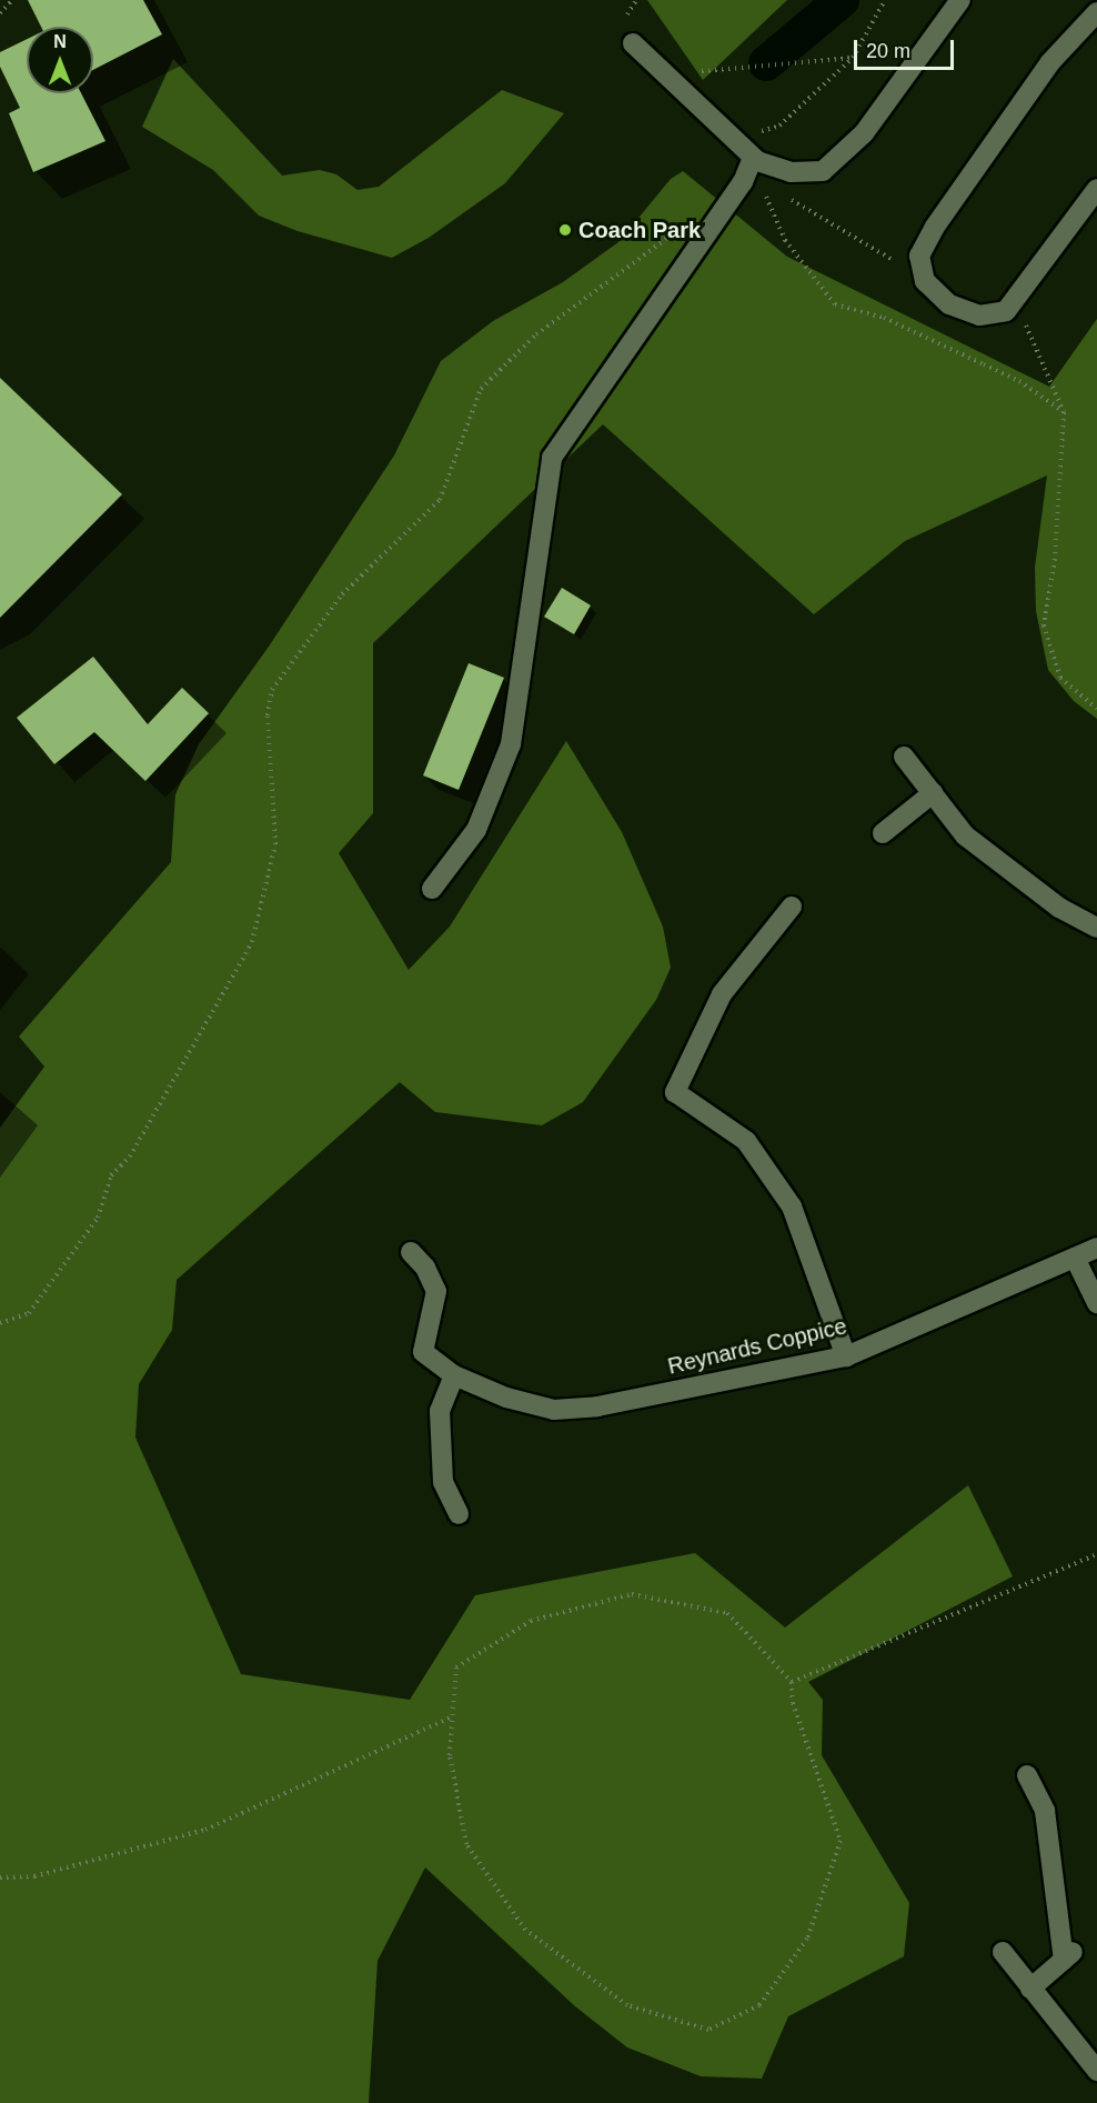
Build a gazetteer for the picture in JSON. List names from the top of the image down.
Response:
{
  "streets": {
    "street": ["Reynards Coppice"]
  },
  "places": ["Coach Park"],
  "scale_bar": "20 m",
  "north": "top"
}
